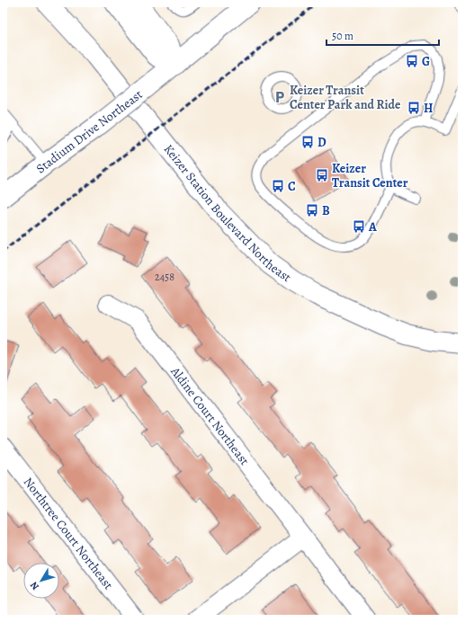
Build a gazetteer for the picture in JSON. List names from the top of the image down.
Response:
{
  "streets": {
    "main road": ["Stadium Drive Northeast", "Keizer Station Boulevard Northeast"],
    "street": ["Aldine Court Northeast", "Northtree Court Northeast"]
  },
  "places": {
    "bus stop": [
      "G",
      "H",
      "D",
      "Keizer Transit Center",
      "C",
      "B",
      "A"
    ],
    "parking": ["Keizer Transit Center Park and Ride"]
  },
  "house_numbers": ["2458"],
  "scale_bar": "50 m",
  "north": "bottom left"
}
